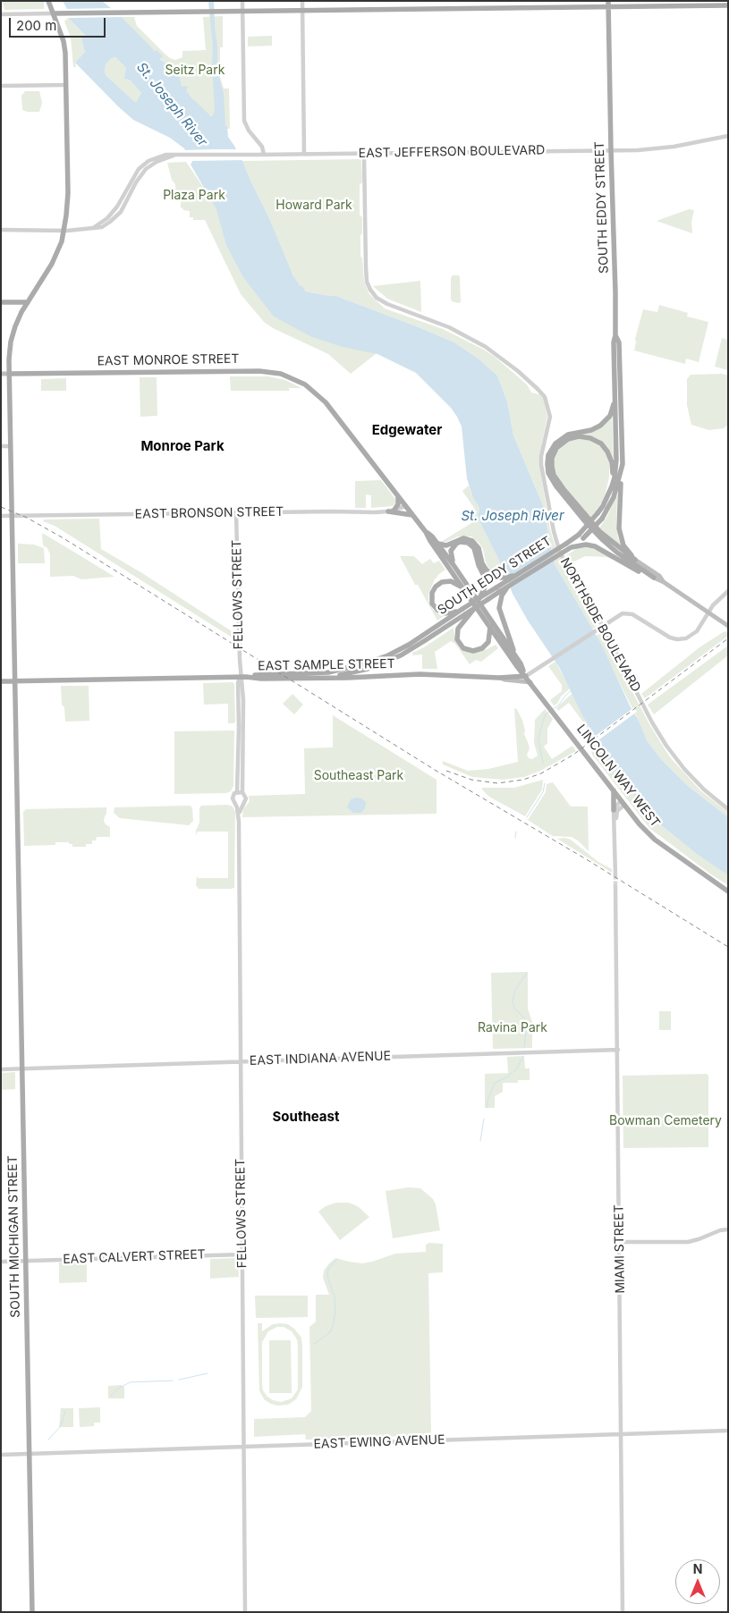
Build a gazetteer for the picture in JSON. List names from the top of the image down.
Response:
{
  "streets": {
    "main road": [
      "SOUTH EDDY STREET",
      "EAST MONROE STREET",
      "EAST SAMPLE STREET",
      "LINCOLN WAY WEST",
      "SOUTH MICHIGAN STREET"
    ],
    "street": [
      "EAST JEFFERSON BOULEVARD",
      "EAST BRONSON STREET",
      "FELLOWS STREET",
      "NORTHSIDE BOULEVARD",
      "EAST INDIANA AVENUE",
      "MIAMI STREET",
      "EAST CALVERT STREET",
      "EAST EWING AVENUE"
    ]
  },
  "crossings": [
    ["EAST JEFFERSON BOULEVARD", "SOUTH EDDY STREET"],
    ["EAST JEFFERSON BOULEVARD", "NORTHSIDE BOULEVARD"],
    ["EAST JEFFERSON BOULEVARD", "SOUTH MICHIGAN STREET"],
    ["SOUTH EDDY STREET", "FELLOWS STREET"],
    ["SOUTH EDDY STREET", "EAST SAMPLE STREET"],
    ["EAST MONROE STREET", "EAST BRONSON STREET"],
    ["EAST MONROE STREET", "LINCOLN WAY WEST"],
    ["EAST MONROE STREET", "SOUTH MICHIGAN STREET"],
    ["EAST BRONSON STREET", "FELLOWS STREET"],
    ["EAST BRONSON STREET", "SOUTH MICHIGAN STREET"],
    ["FELLOWS STREET", "EAST SAMPLE STREET"],
    ["FELLOWS STREET", "EAST INDIANA AVENUE"],
    ["FELLOWS STREET", "EAST CALVERT STREET"],
    ["FELLOWS STREET", "EAST EWING AVENUE"],
    ["NORTHSIDE BOULEVARD", "EAST SAMPLE STREET"],
    ["EAST SAMPLE STREET", "LINCOLN WAY WEST"],
    ["EAST SAMPLE STREET", "SOUTH MICHIGAN STREET"],
    ["EAST INDIANA AVENUE", "SOUTH MICHIGAN STREET"],
    ["EAST INDIANA AVENUE", "MIAMI STREET"],
    ["SOUTH MICHIGAN STREET", "EAST CALVERT STREET"],
    ["SOUTH MICHIGAN STREET", "EAST EWING AVENUE"],
    ["MIAMI STREET", "EAST EWING AVENUE"]
  ],
  "districts": ["Edgewater", "Monroe Park", "Southeast"],
  "water": ["St. Joseph River"],
  "parks": [
    "Seitz Park",
    "Plaza Park",
    "Howard Park",
    "Southeast Park",
    "Ravina Park",
    "Bowman Cemetery"
  ],
  "scale_bar": "200 m",
  "north": "top"
}
